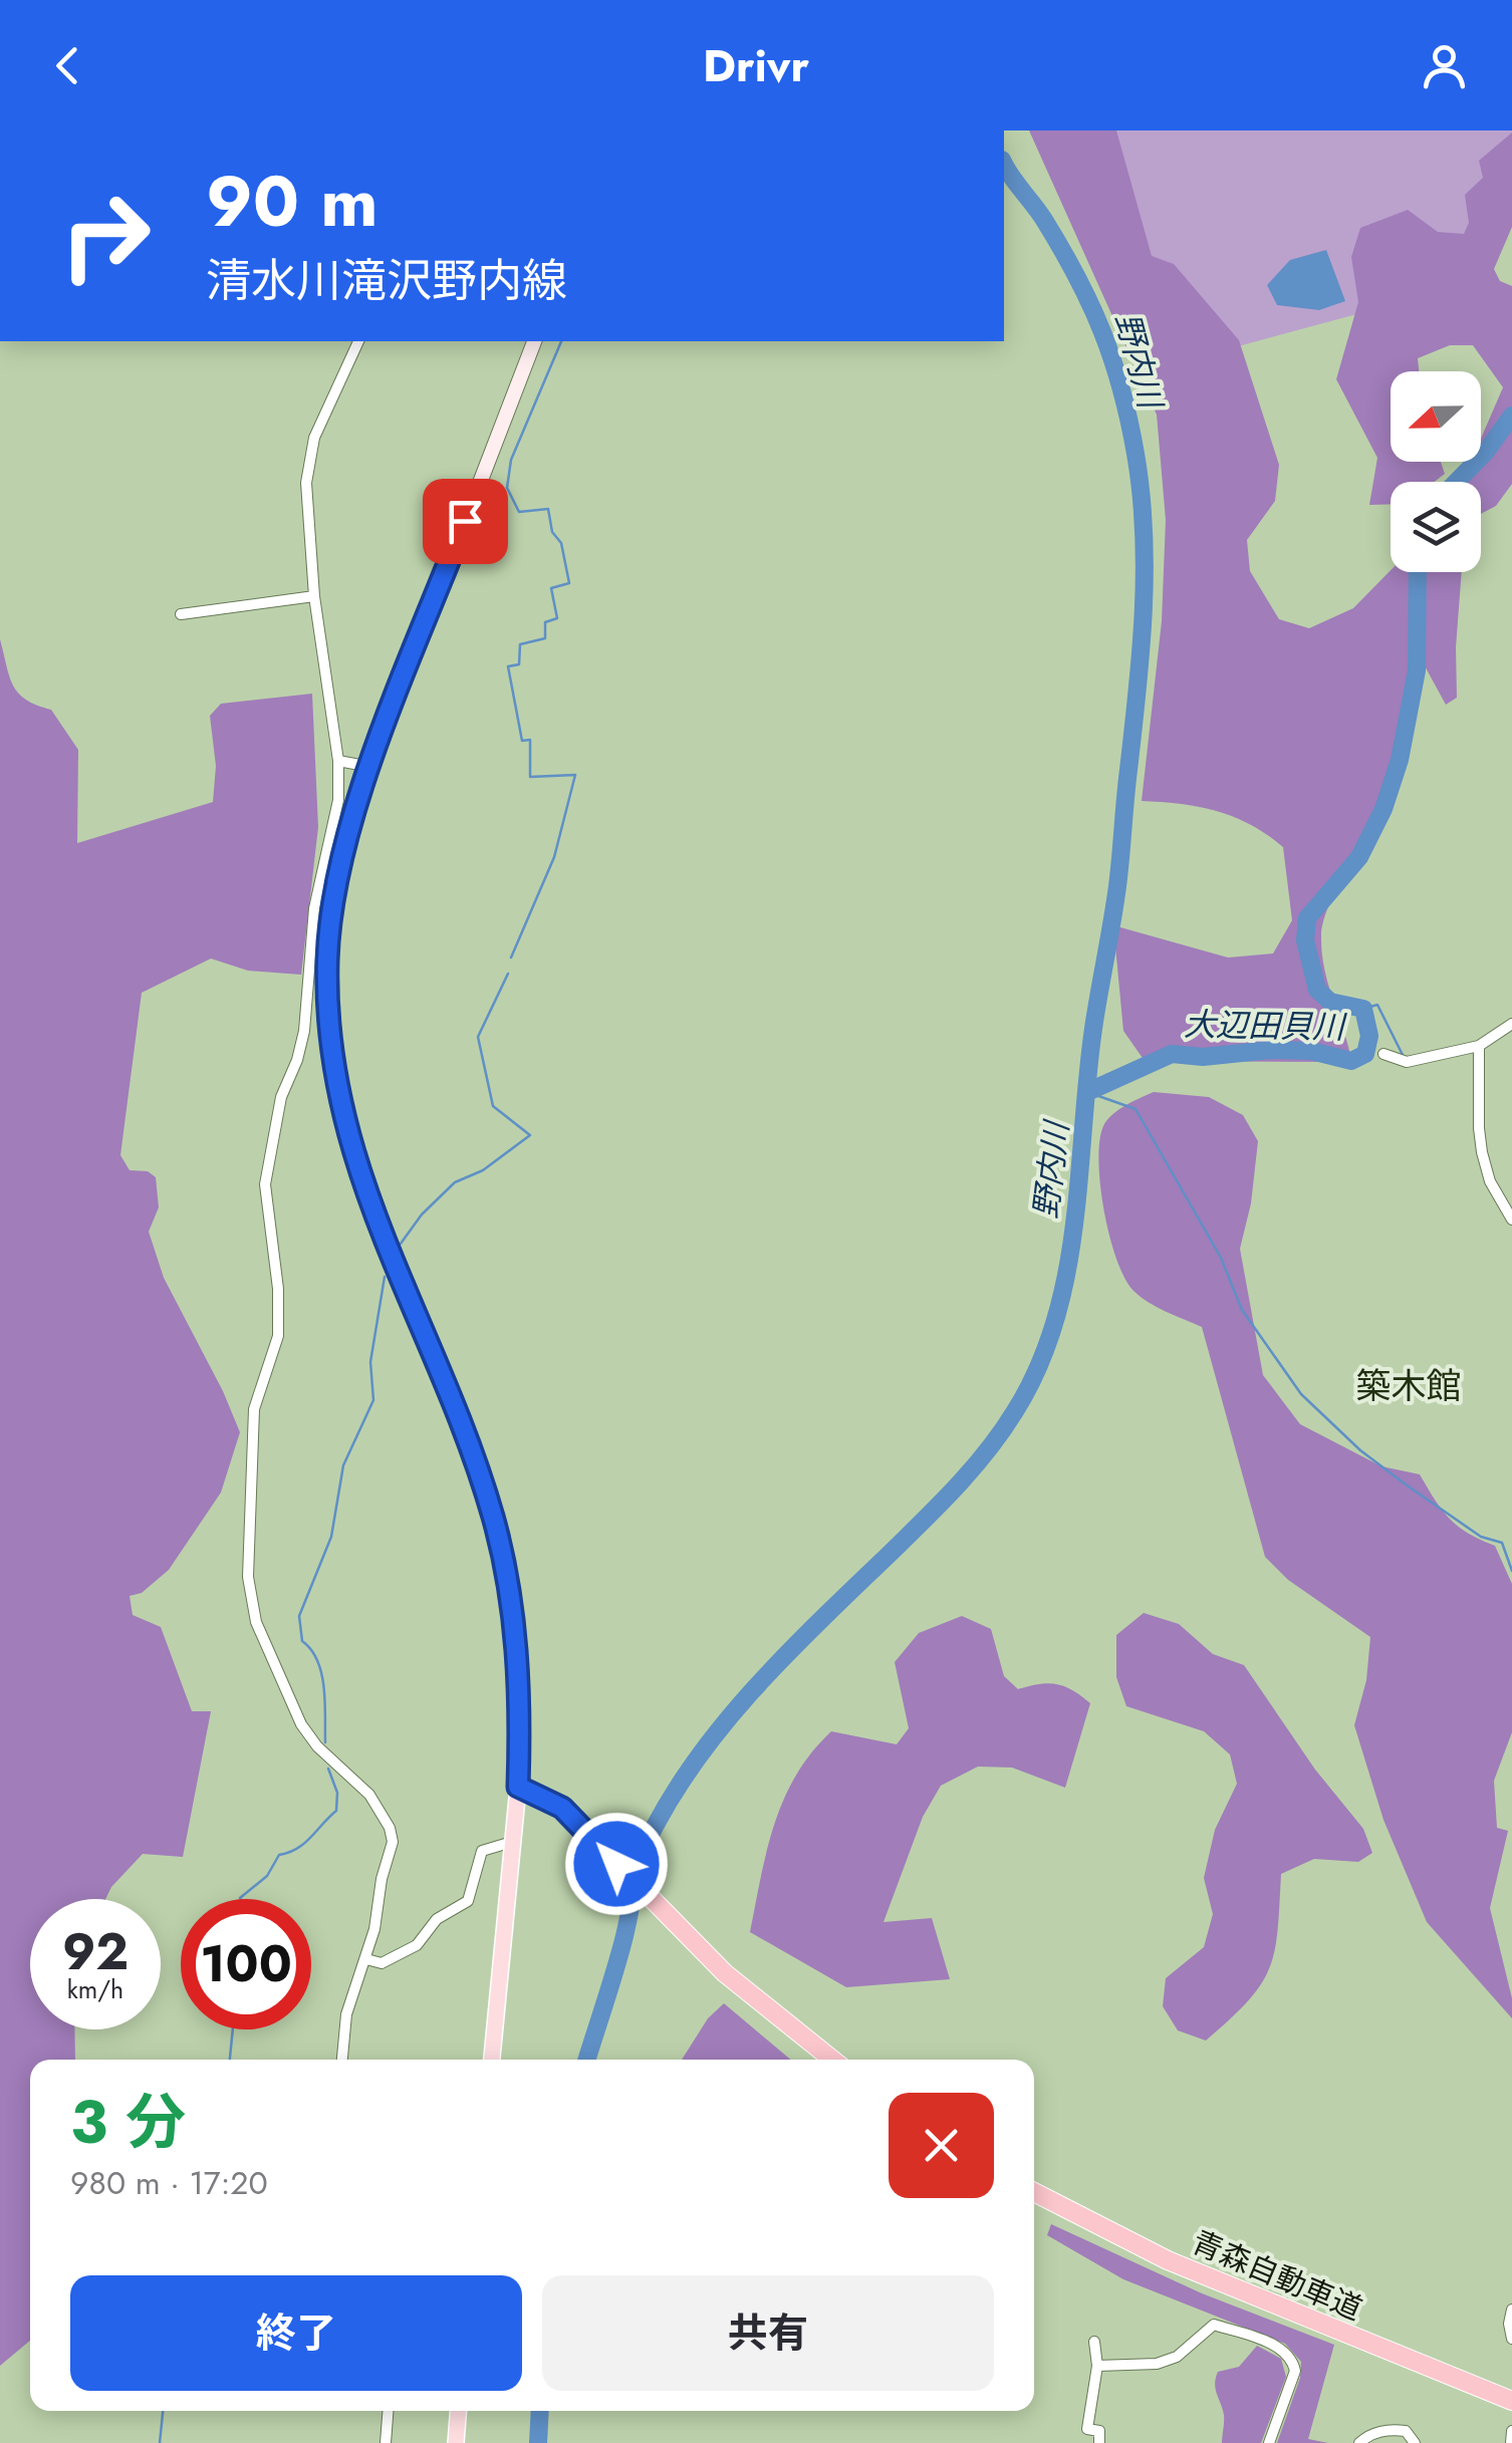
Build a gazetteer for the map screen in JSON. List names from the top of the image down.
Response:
{
  "streets": {
    "highway": ["青森自動車道"]
  },
  "districts": ["築木館"],
  "water": ["野内川", "大辺田貝川"],
  "north": "left",
  "page": {
    "header": "Drivr",
    "turn": ["90 m", "清水川滝沢野内線"],
    "speed": "92 km/h",
    "limit": "100",
    "heading": ["3 分", "980 m · 17:20"],
    "buttons": ["終了", "共有"]
  }
}
